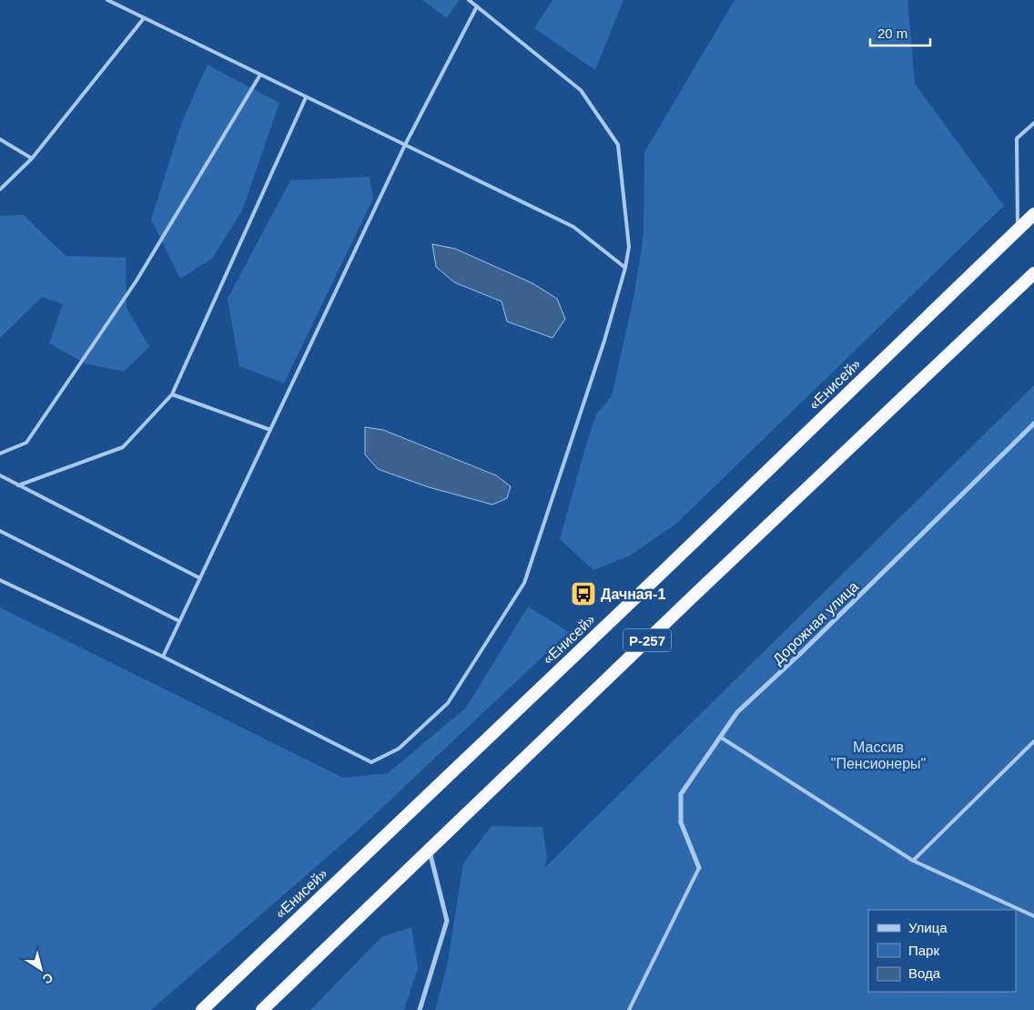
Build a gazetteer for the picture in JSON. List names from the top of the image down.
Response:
{
  "streets": {
    "highway": ["«Енисей»", "Р-257"],
    "street": ["Дорожная улица"]
  },
  "parks": ["Массив \"Пенсионеры\""],
  "places": {
    "bus stop": ["Дачная-1"]
  },
  "legend": ["Улица", "Парк", "Вода"],
  "scale_bar": "20 m",
  "north": "bottom right"
}
